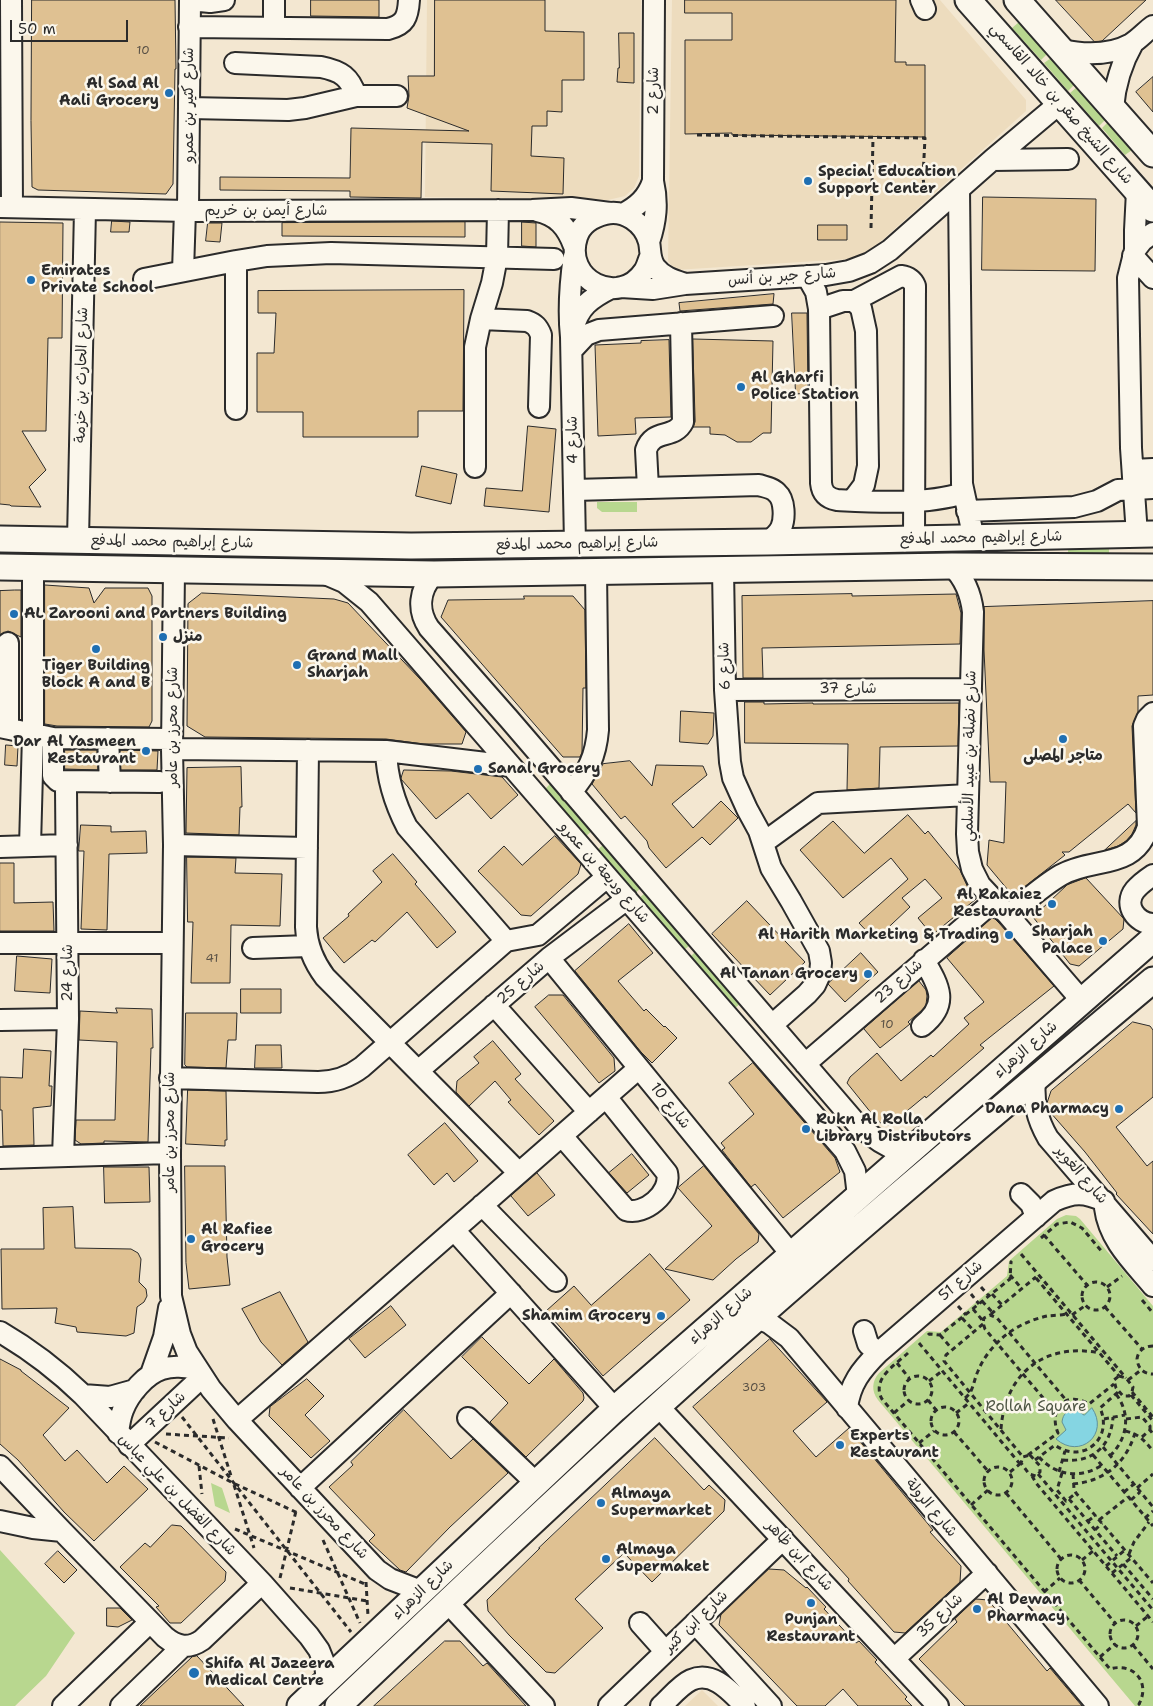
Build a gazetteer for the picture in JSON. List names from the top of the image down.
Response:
{
  "streets": {
    "main road": ["شارع الشيخ صقر بن خالد القاسمي", "شارع إبراهيم محمد المدفع", "شارع الزهراء"],
    "street": [
      "شارع 2",
      "شارع كثير بن عمرو",
      "شارع أيمن بن خريم",
      "شارع جبر بن أنس",
      "شارع الحارث بن خزمة",
      "شارع 4",
      "شارع 6",
      "شارع 37",
      "شارع محرز بن عامر",
      "شارع نضلة بن عبيد الأسلمي",
      "شارع وديعة بن عمرو",
      "شارع 24",
      "شارع 23",
      "شارع 25",
      "شارع 10",
      "شارع الغوير",
      "شارع 51",
      "شارع 7",
      "شارع الفضل بن علي عباس",
      "شارع الرولة",
      "شارع ابن ظاهر",
      "شارع 35",
      "شارع ابن كثير"
    ]
  },
  "crossings": [
    ["شارع 2", "شارع أيمن بن خريم"],
    ["شارع 2", "شارع جبر بن أنس"],
    ["شارع 2", "شارع 4"],
    ["شارع الشيخ صقر بن خالد القاسمي", "شارع جبر بن أنس"],
    ["شارع كثير بن عمرو", "شارع أيمن بن خريم"],
    ["شارع أيمن بن خريم", "شارع جبر بن أنس"],
    ["شارع أيمن بن خريم", "شارع الحارث بن خزمة"],
    ["شارع أيمن بن خريم", "شارع 4"],
    ["شارع جبر بن أنس", "شارع 4"],
    ["شارع الحارث بن خزمة", "شارع إبراهيم محمد المدفع"],
    ["شارع 4", "شارع إبراهيم محمد المدفع"],
    ["شارع إبراهيم محمد المدفع", "شارع 6"],
    ["شارع إبراهيم محمد المدفع", "شارع محرز بن عامر"],
    ["شارع إبراهيم محمد المدفع", "شارع نضلة بن عبيد الأسلمي"],
    ["شارع إبراهيم محمد المدفع", "شارع وديعة بن عمرو"],
    ["شارع 6", "شارع 37"],
    ["شارع 6", "شارع وديعة بن عمرو"],
    ["شارع 37", "شارع نضلة بن عبيد الأسلمي"],
    ["شارع محرز بن عامر", "شارع الزهراء"],
    ["شارع محرز بن عامر", "شارع 7"],
    ["شارع نضلة بن عبيد الأسلمي", "شارع 23"],
    ["شارع نضلة بن عبيد الأسلمي", "شارع الزهراء"],
    ["شارع وديعة بن عمرو", "شارع 23"],
    ["شارع وديعة بن عمرو", "شارع 25"],
    ["شارع وديعة بن عمرو", "شارع الزهراء"],
    ["شارع 25", "شارع 10"],
    ["شارع الزهراء", "شارع 10"],
    ["شارع الزهراء", "شارع الغوير"],
    ["شارع الزهراء", "شارع الفضل بن علي عباس"],
    ["شارع الزهراء", "شارع الرولة"],
    ["شارع الزهراء", "شارع ابن ظاهر"],
    ["شارع الغوير", "شارع 51"],
    ["شارع 51", "شارع الرولة"],
    ["شارع 7", "شارع الفضل بن علي عباس"],
    ["شارع الرولة", "شارع 35"],
    ["شارع ابن ظاهر", "شارع 35"],
    ["شارع ابن ظاهر", "شارع ابن كثير"]
  ],
  "parks": ["Rollah Square"],
  "places": [
    "Al Sad Al Aali Grocery",
    "Special Education Support Center",
    "Emirates Private School",
    "Al Gharfi Police Station",
    "AL Zarooni and Partners Building",
    "منزل",
    "Tiger Building Block A and B",
    "Grand Mall Sharjah",
    "متاجر المصلى",
    "Dar Al Yasmeen Restaurant",
    "Sanal Grocery",
    "Al Rakaiez Restaurant",
    "Al Harith Marketing & Trading",
    "Sharjah Palace",
    "Al Tanan Grocery",
    "Dana Pharmacy",
    "Rukn Al Rolla Library Distributors",
    "Al Rafiee Grocery",
    "Shamim Grocery",
    "Experts Restaurant",
    "Almaya Supermarket",
    "Almaya Supermaket",
    "Punjan Restaurant",
    "Al Dewan Pharmacy",
    "Shifa Al Jazeera Medical Centre"
  ],
  "house_numbers": [
    "10",
    "41",
    "10",
    "303"
  ],
  "scale_bar": "50 m"
}
